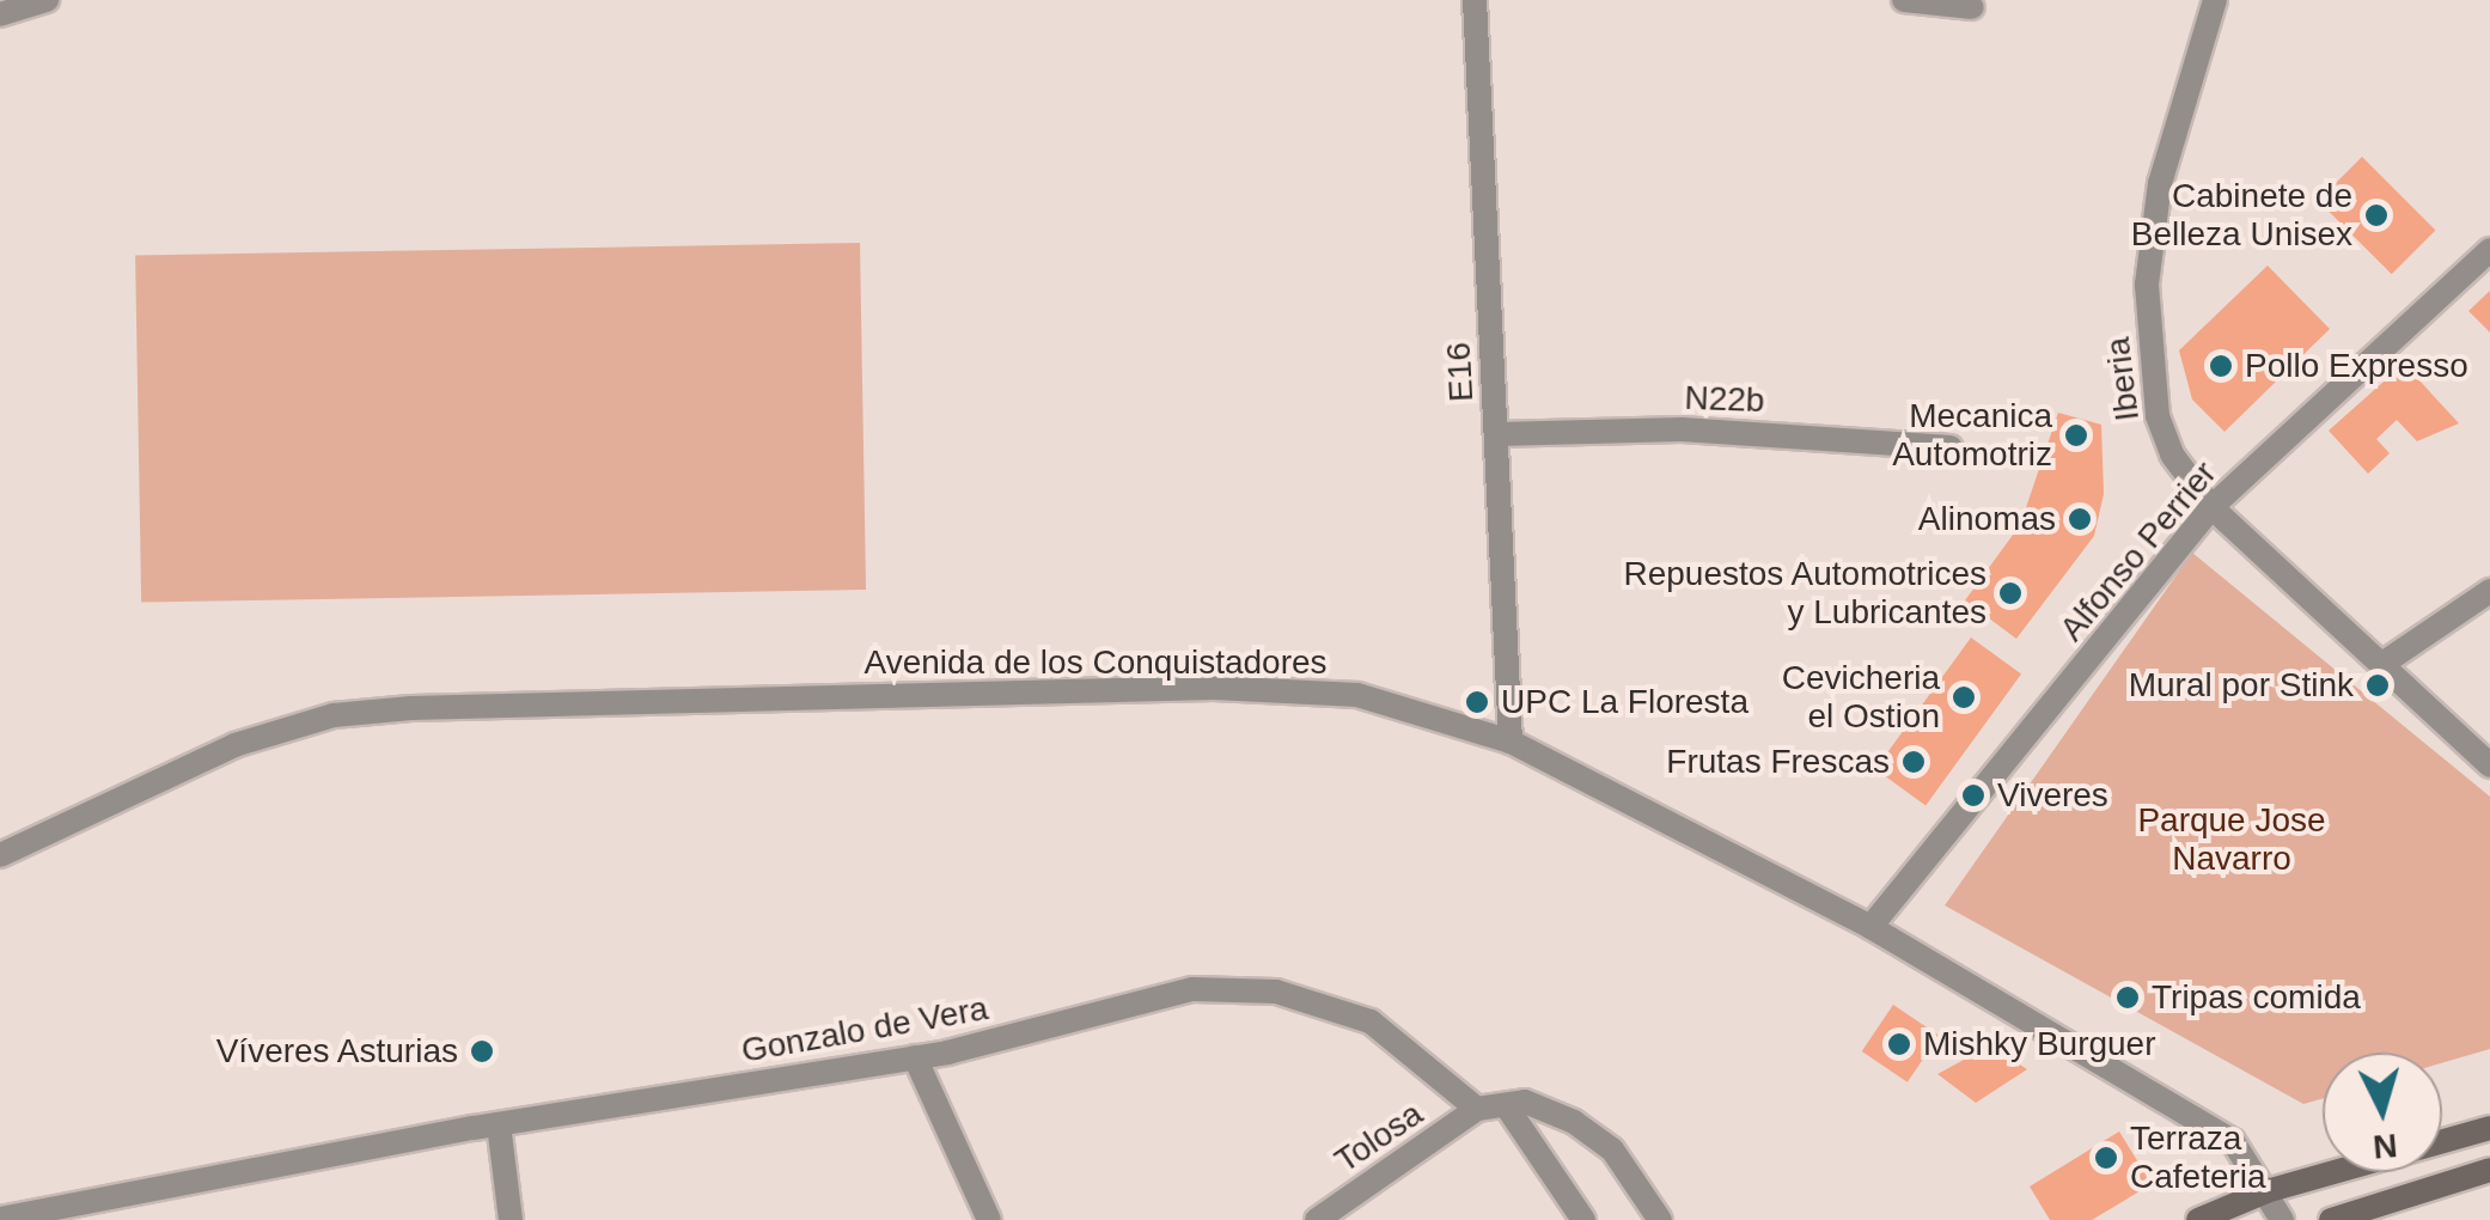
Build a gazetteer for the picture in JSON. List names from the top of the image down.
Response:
{
  "streets": {
    "street": [
      "E16",
      "Iberia",
      "N22b",
      "Alfonso Perrier",
      "Avenida de los Conquistadores",
      "Gonzalo de Vera",
      "Tolosa"
    ]
  },
  "crossings": [
    ["E16", "N22b"],
    ["E16", "Avenida de los Conquistadores"],
    ["Iberia", "Alfonso Perrier"],
    ["Alfonso Perrier", "Avenida de los Conquistadores"],
    ["Gonzalo de Vera", "Tolosa"]
  ],
  "parks": ["Parque Jose Navarro"],
  "places": [
    "Cabinete de Belleza Unisex",
    "Pollo Expresso",
    "Mecanica Automotriz",
    "Alinomas",
    "Repuestos Automotrices y Lubricantes",
    "Mural por Stink",
    "Cevicheria el Ostion",
    "UPC La Floresta",
    "Frutas Frescas",
    "Viveres",
    "Tripas comida",
    "Mishky Burguer",
    "Víveres Asturias",
    "Terraza Cafeteria"
  ],
  "north": "bottom"
}
